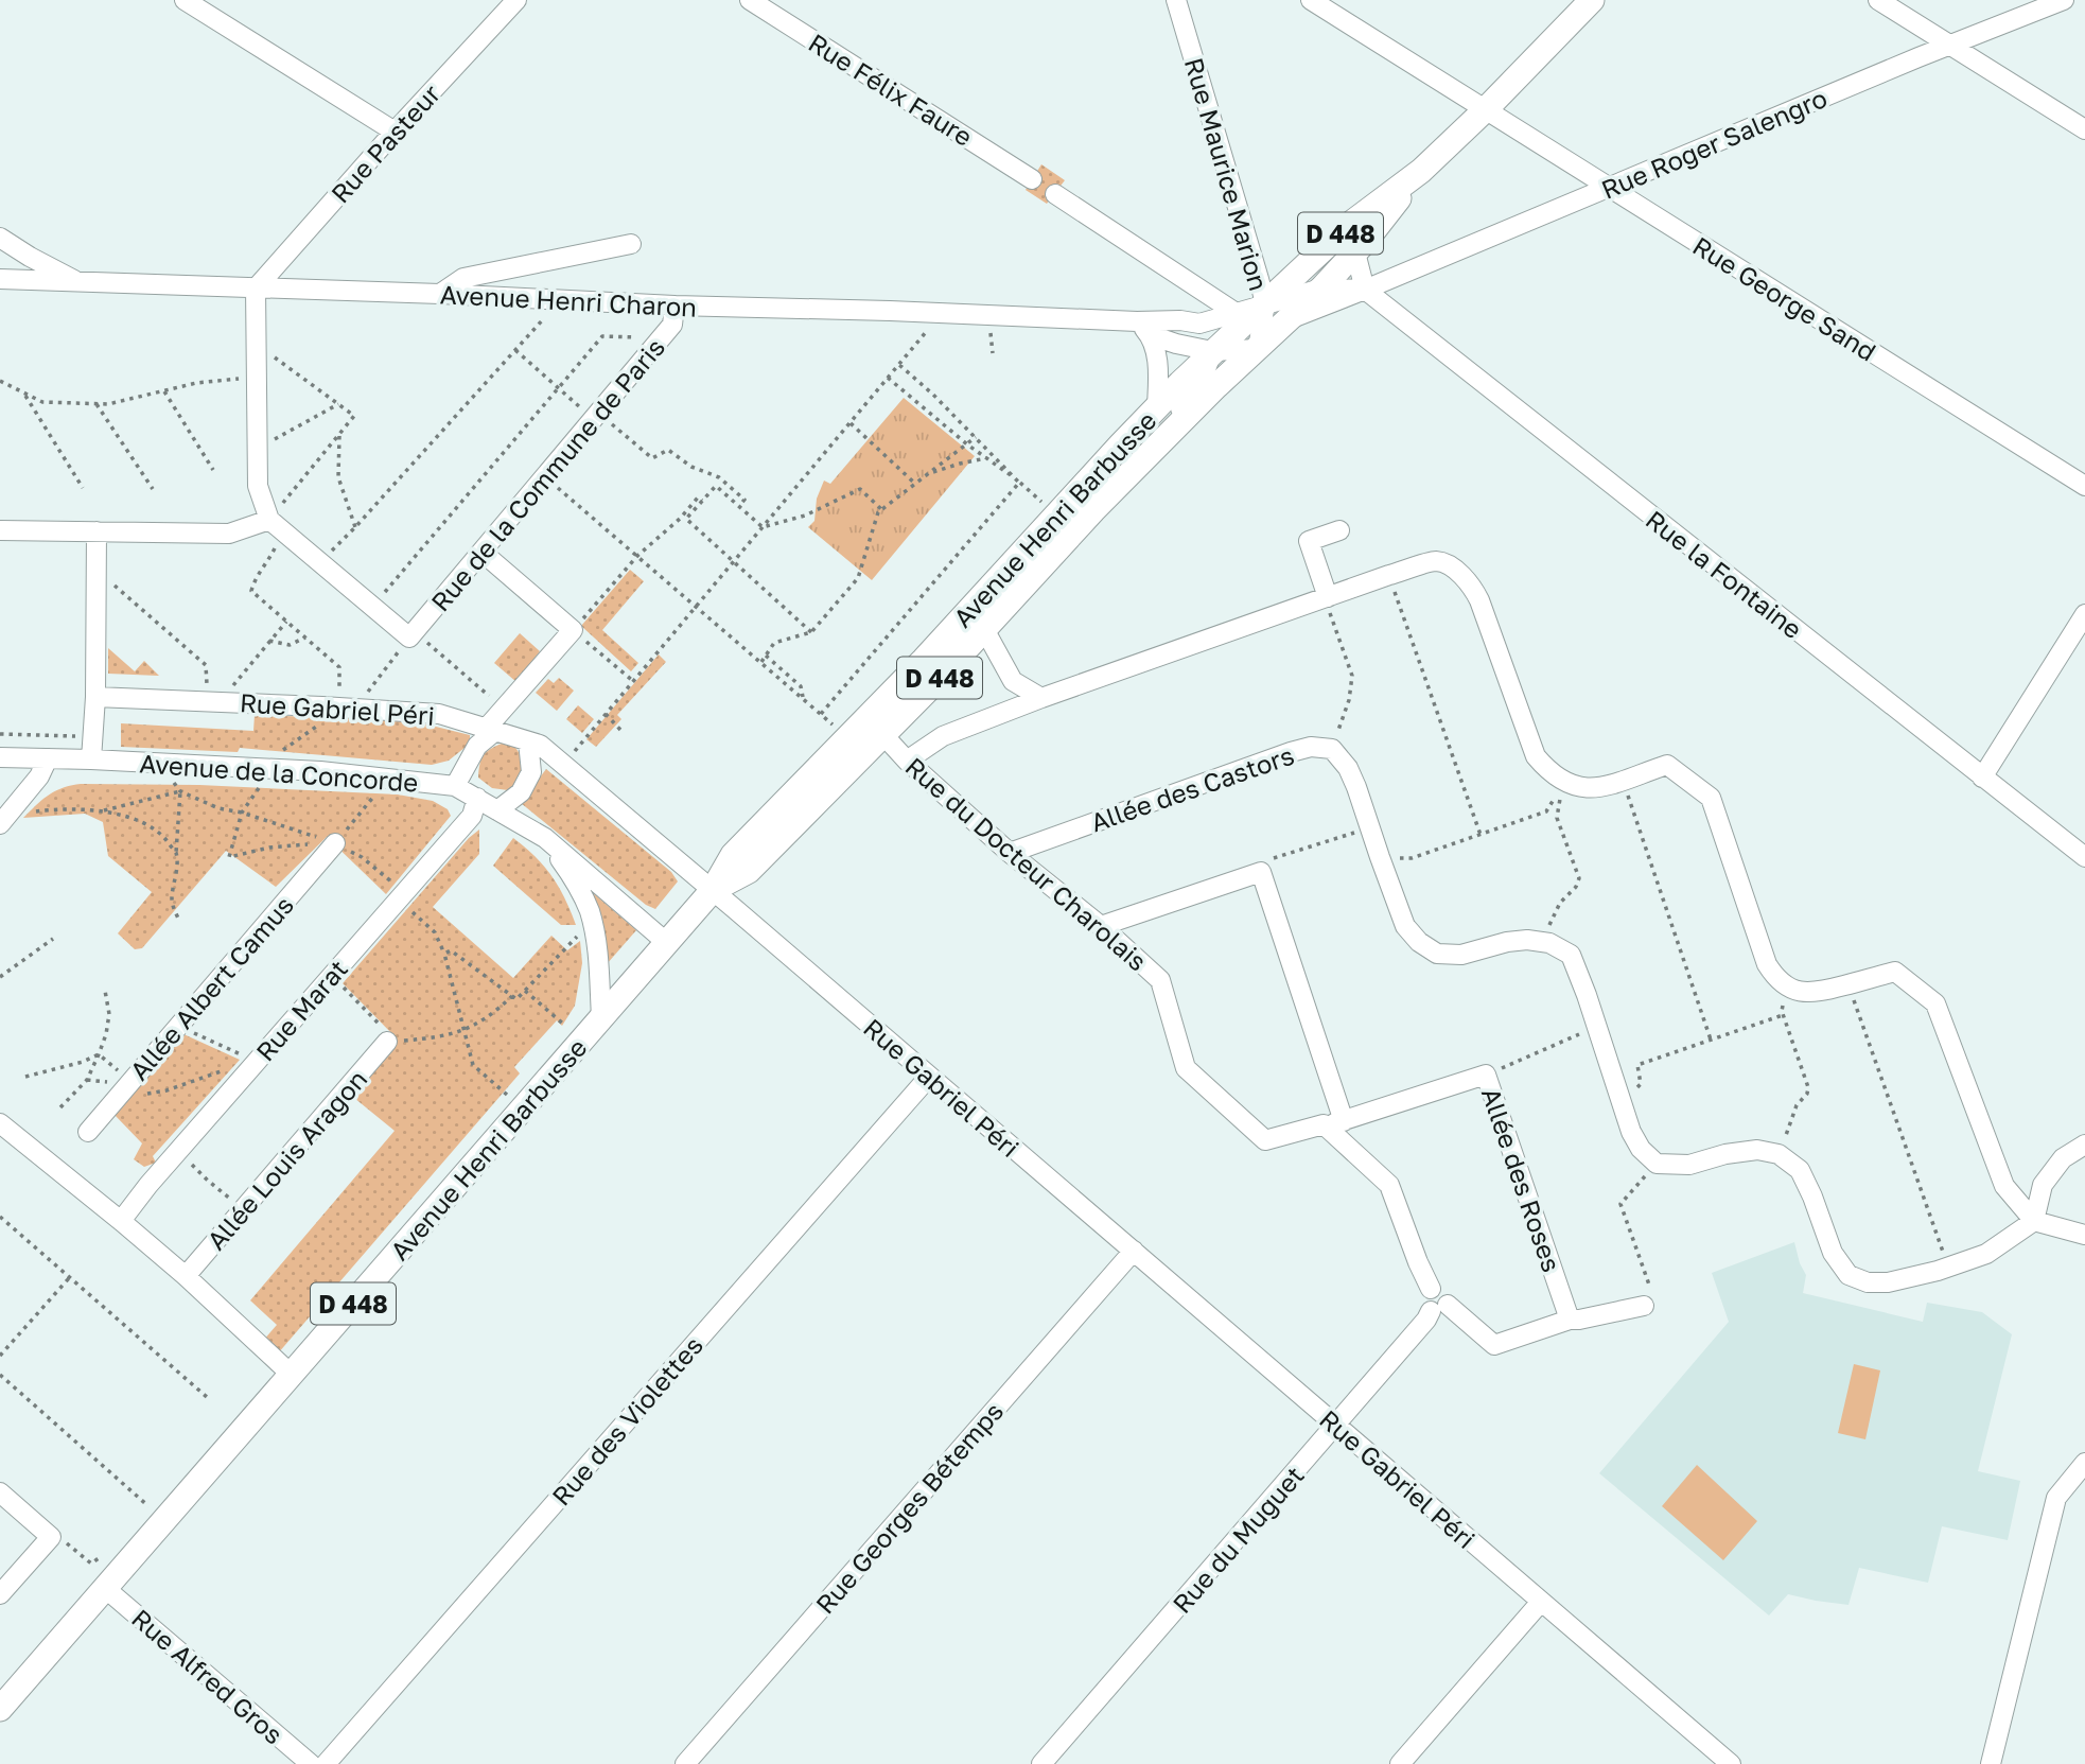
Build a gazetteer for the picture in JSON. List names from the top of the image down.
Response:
{
  "streets": {
    "main road": ["D 448", "Avenue Henri Barbusse"],
    "street": [
      "Rue Félix Faure",
      "Rue Pasteur",
      "Rue Roger Salengro",
      "Rue Maurice Marion",
      "Rue George Sand",
      "Avenue Henri Charon",
      "Rue de la Commune de Paris",
      "Rue la Fontaine",
      "Rue Gabriel Péri",
      "Avenue de la Concorde",
      "Allée des Castors",
      "Rue du Docteur Charolais",
      "Allée Albert Camus",
      "Rue Marat",
      "Allée Louis Aragon",
      "Allée des Roses",
      "Rue des Violettes",
      "Rue Georges Bétemps",
      "Rue du Muguet",
      "Rue Alfred Gros"
    ]
  },
  "crossings": [
    ["Rue Pasteur", "Avenue Henri Charon"],
    ["Rue Roger Salengro", "Rue Maurice Marion"],
    ["Rue Roger Salengro", "Rue George Sand"],
    ["Rue Roger Salengro", "Avenue Henri Charon"],
    ["Rue Roger Salengro", "Avenue Henri Barbusse"],
    ["Rue Roger Salengro", "Rue la Fontaine"],
    ["Rue Maurice Marion", "Avenue Henri Charon"],
    ["Rue Maurice Marion", "Avenue Henri Barbusse"],
    ["Rue George Sand", "Avenue Henri Barbusse"],
    ["Avenue Henri Charon", "Rue de la Commune de Paris"],
    ["Avenue Henri Charon", "Avenue Henri Barbusse"],
    ["Avenue Henri Barbusse", "Rue Gabriel Péri"],
    ["Avenue Henri Barbusse", "Avenue de la Concorde"],
    ["Avenue Henri Barbusse", "Rue du Docteur Charolais"],
    ["Avenue Henri Barbusse", "Rue Alfred Gros"],
    ["Rue Gabriel Péri", "Rue des Violettes"],
    ["Rue Gabriel Péri", "Rue Georges Bétemps"],
    ["Rue Gabriel Péri", "Rue du Muguet"],
    ["Avenue de la Concorde", "Rue Marat"],
    ["Allée des Castors", "Rue du Docteur Charolais"],
    ["Rue du Docteur Charolais", "Allée des Roses"]
  ]
}
